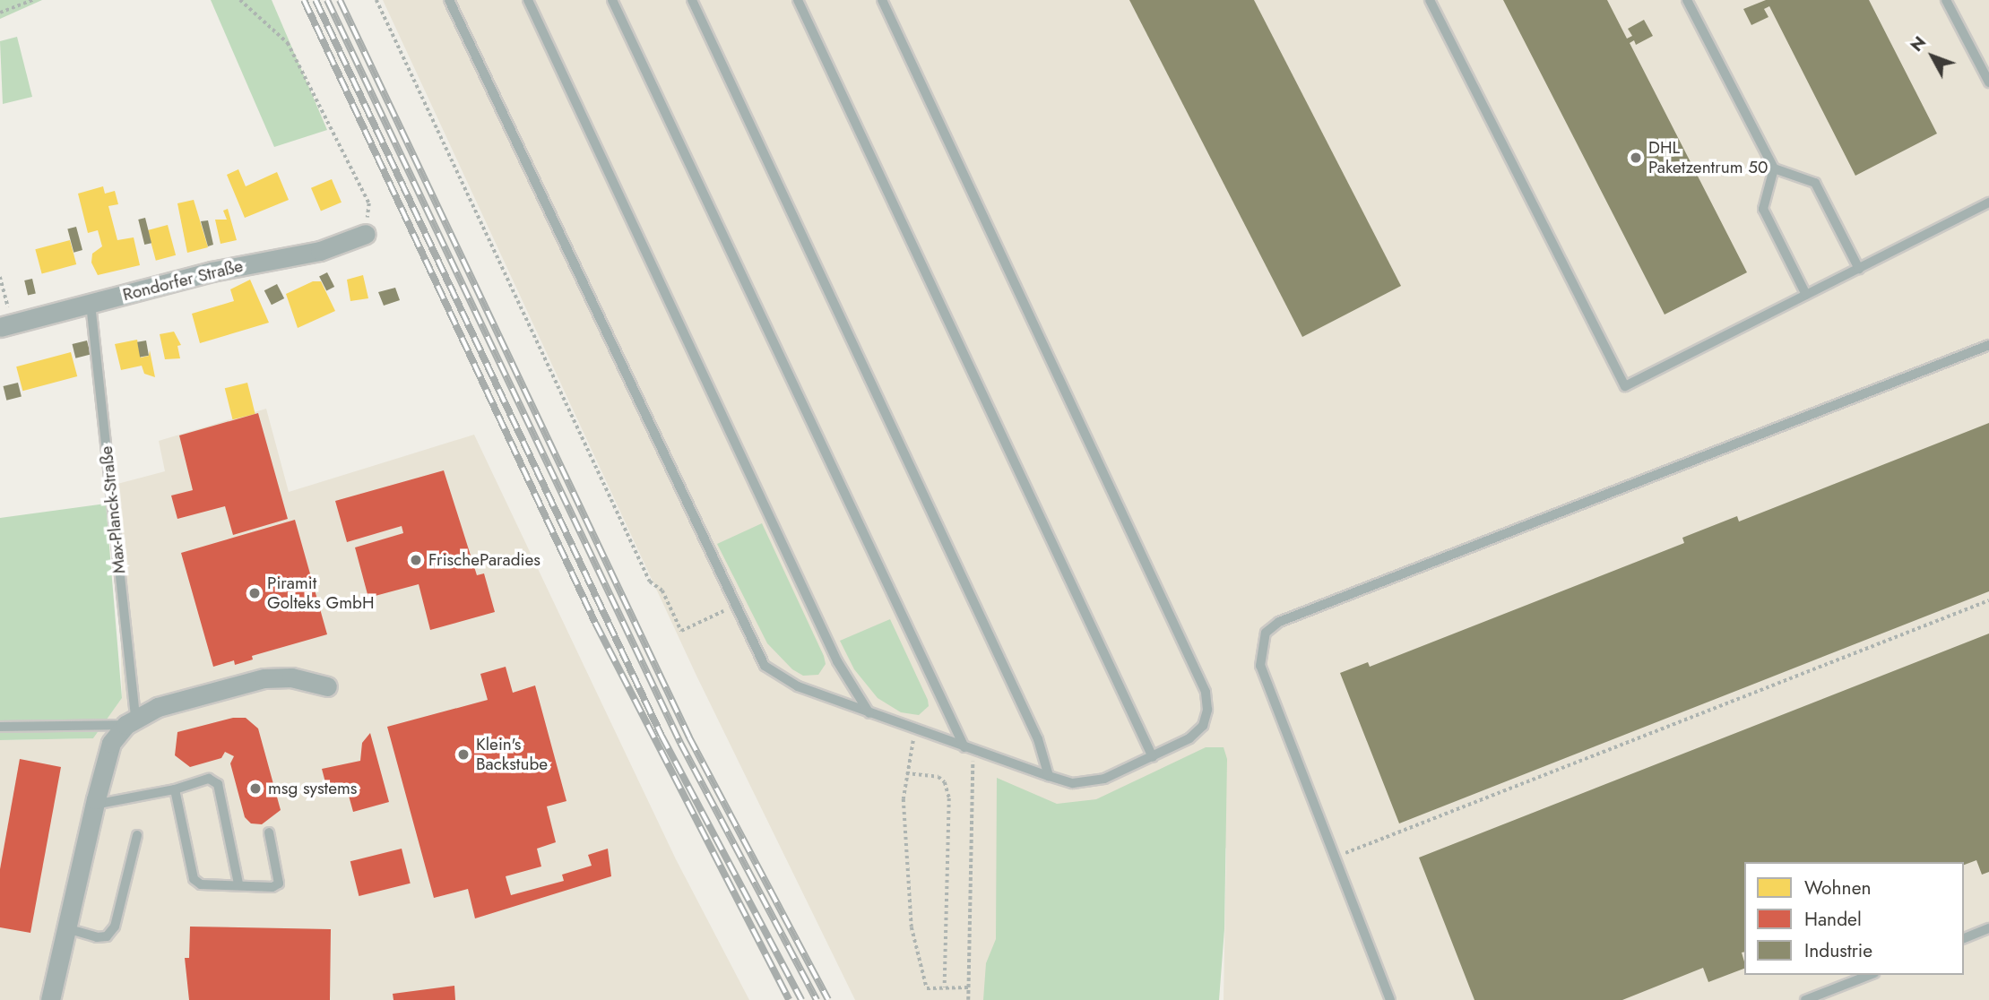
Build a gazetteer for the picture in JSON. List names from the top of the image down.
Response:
{
  "streets": {
    "street": ["Rondorfer Straße"],
    "lane": ["Max-Planck-Straße"]
  },
  "crossings": [
    ["Rondorfer Straße", "Max-Planck-Straße"]
  ],
  "places": [
    "DHL Paketzentrum 50",
    "FrischeParadies",
    "Piramit Golteks GmbH",
    "Klein's Backstube",
    "msg systems"
  ],
  "legend": ["Wohnen", "Handel", "Industrie"],
  "north": "top left"
}
